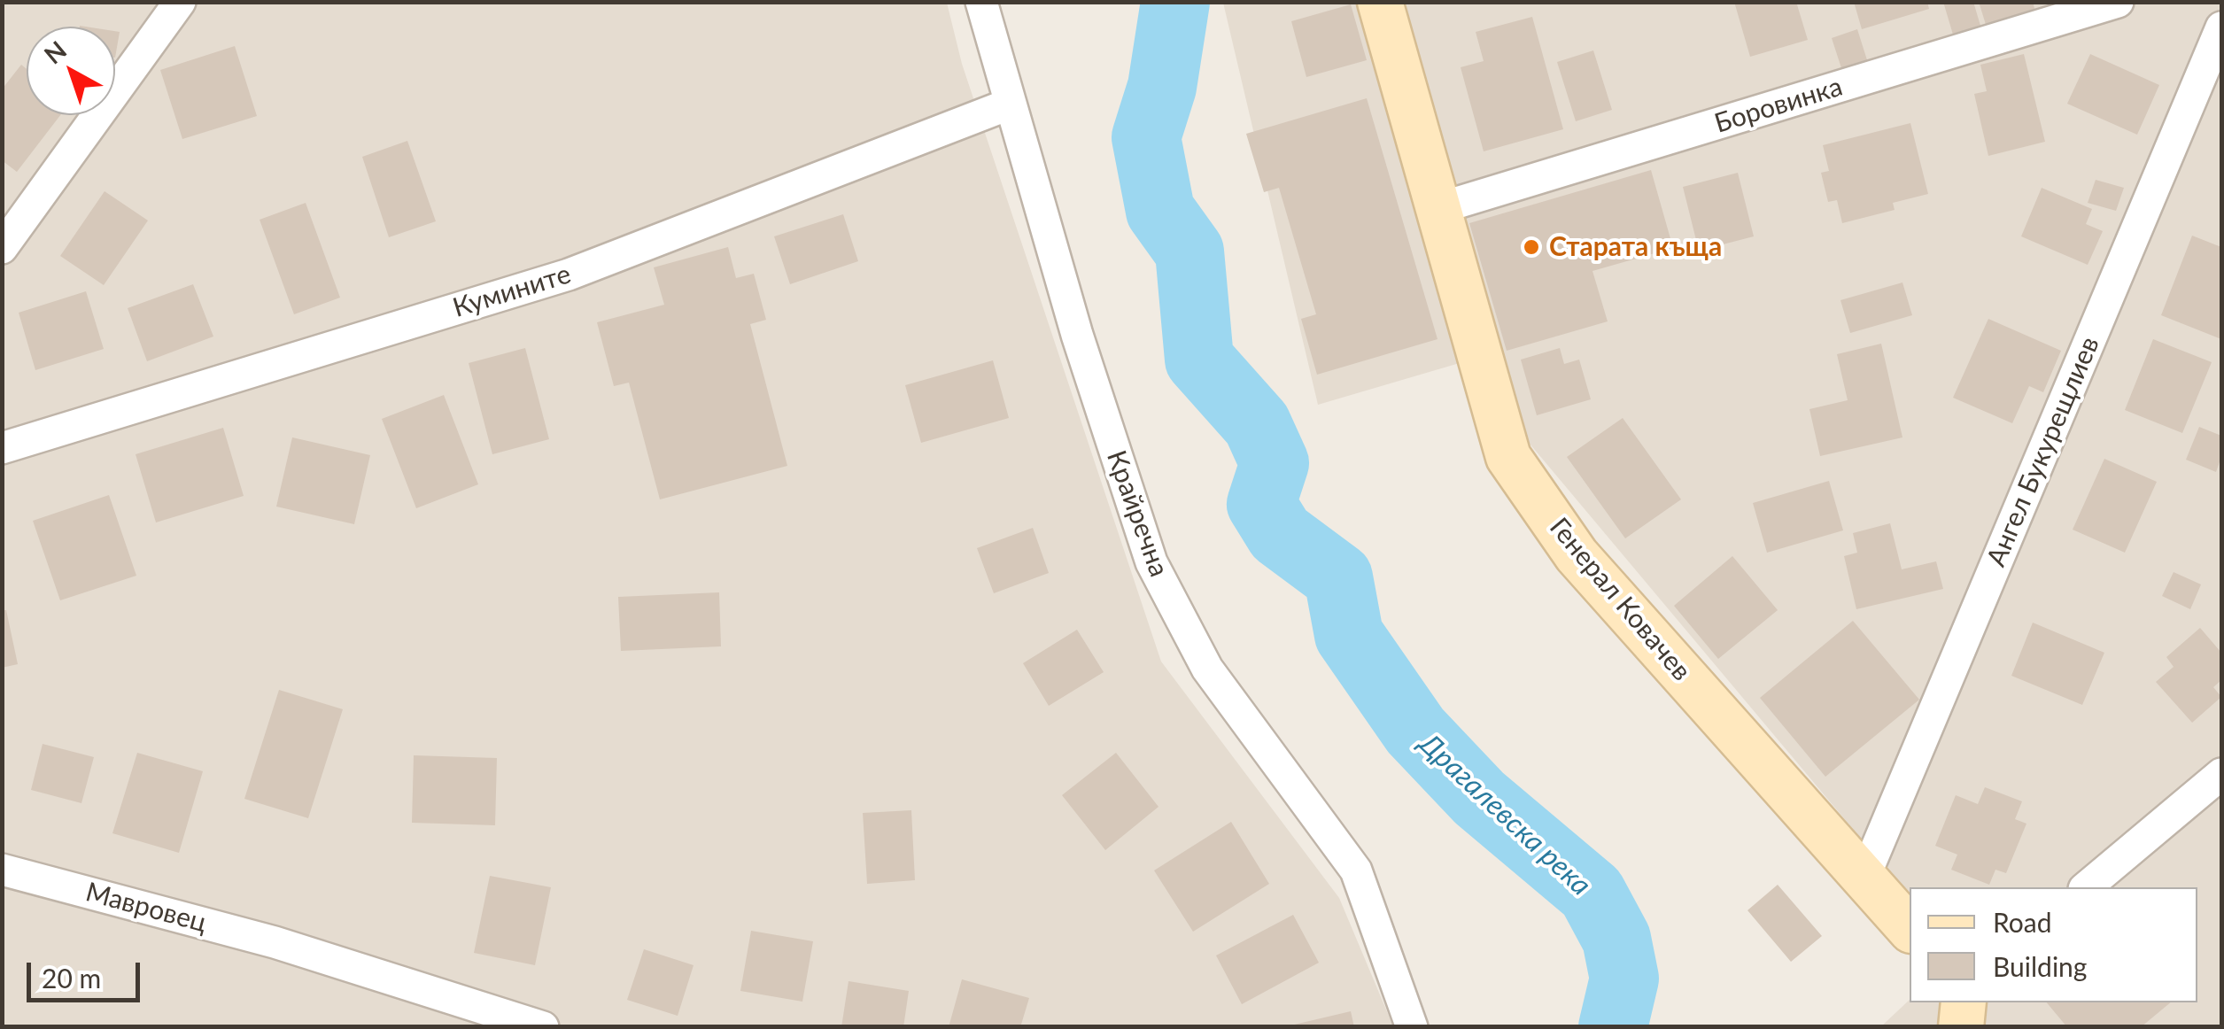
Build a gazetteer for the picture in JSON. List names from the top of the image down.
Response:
{
  "streets": {
    "street": [
      "Боровинка",
      "Кумините",
      "Ангел Букурещлиев",
      "Крайречна",
      "Генерал Ковачев",
      "Мавровец"
    ]
  },
  "crossings": [
    ["Боровинка", "Генерал Ковачев"],
    ["Кумините", "Крайречна"],
    ["Ангел Букурещлиев", "Генерал Ковачев"]
  ],
  "water": ["Драгалевска река"],
  "places": ["Старата къща"],
  "legend": ["Road", "Building"],
  "scale_bar": "20 m",
  "north": "top left"
}
